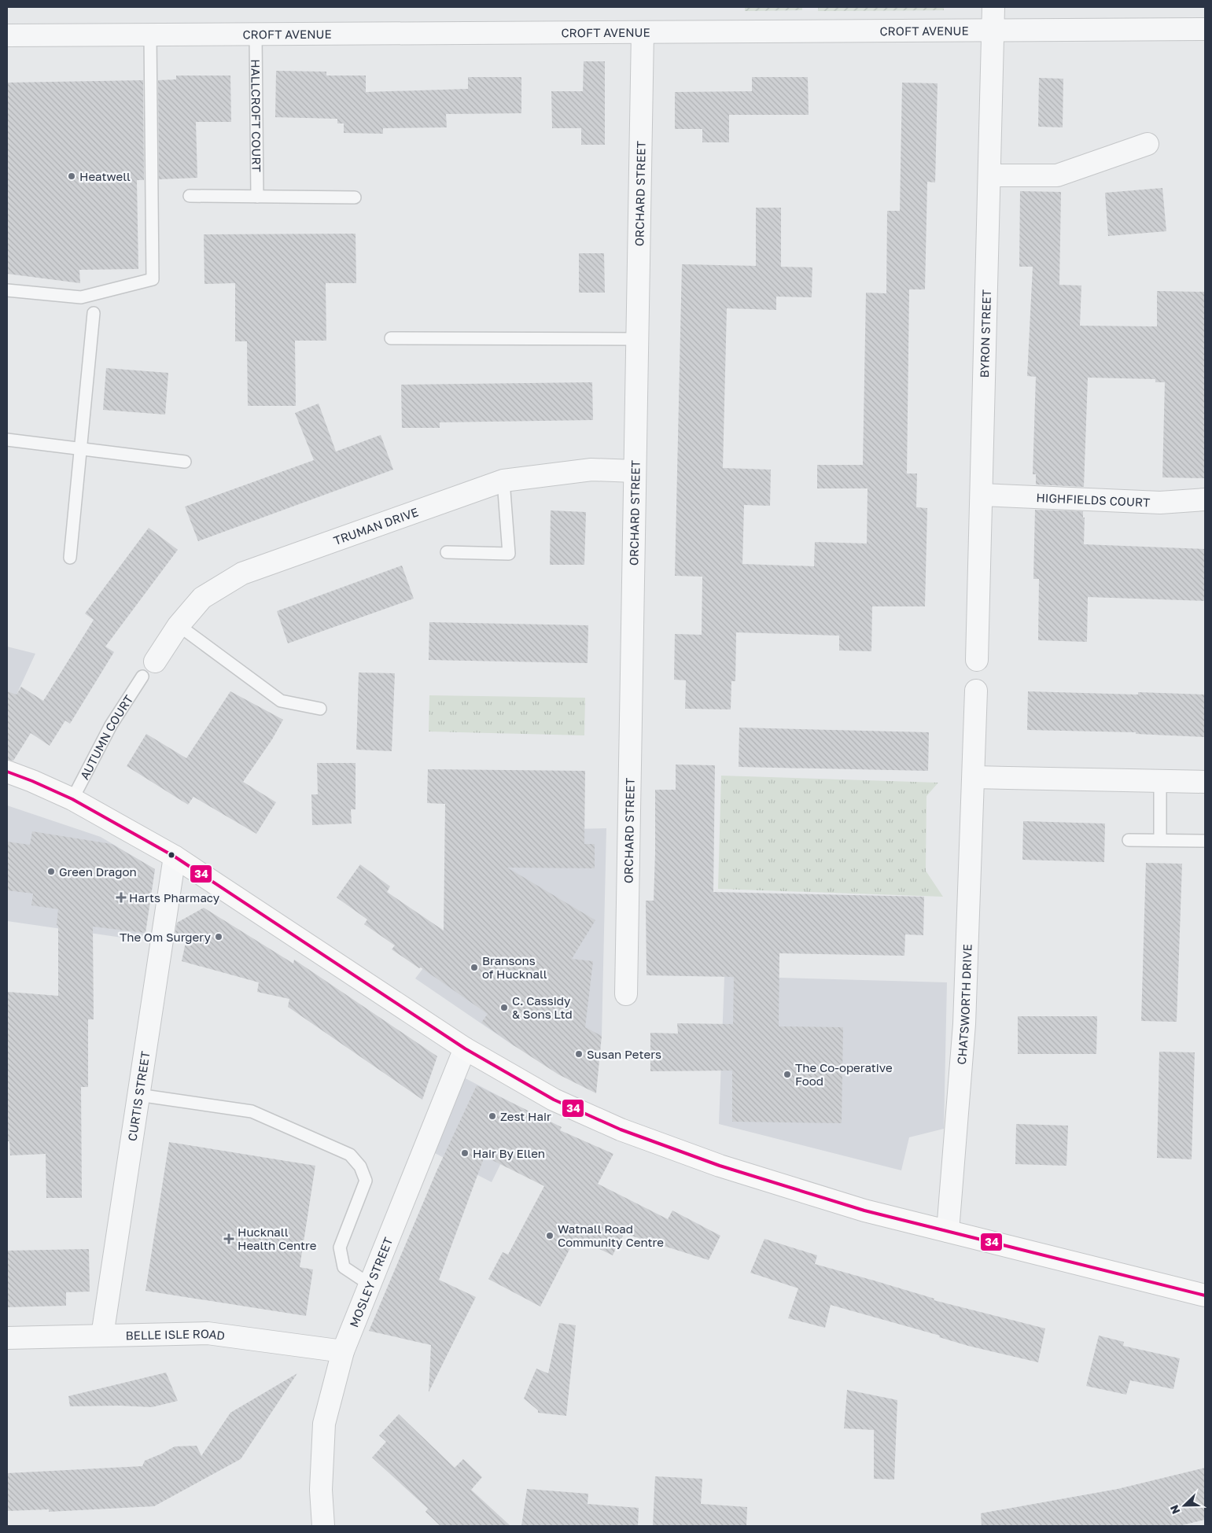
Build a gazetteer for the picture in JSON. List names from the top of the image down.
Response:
{
  "streets": {
    "street": [
      "CROFT AVENUE",
      "ORCHARD STREET",
      "BYRON STREET",
      "HIGHFIELDS COURT",
      "TRUMAN DRIVE",
      "CHATSWORTH DRIVE",
      "CURTIS STREET",
      "MOSLEY STREET",
      "BELLE ISLE ROAD"
    ],
    "lane": ["HALLCROFT COURT", "AUTUMN COURT"]
  },
  "crossings": [
    ["CROFT AVENUE", "HALLCROFT COURT"],
    ["CROFT AVENUE", "ORCHARD STREET"],
    ["CROFT AVENUE", "BYRON STREET"],
    ["ORCHARD STREET", "TRUMAN DRIVE"],
    ["BYRON STREET", "HIGHFIELDS COURT"],
    ["TRUMAN DRIVE", "AUTUMN COURT"],
    ["CURTIS STREET", "BELLE ISLE ROAD"],
    ["MOSLEY STREET", "BELLE ISLE ROAD"]
  ],
  "places": {
    "other": [
      "Heatwell",
      "Green Dragon",
      "The Om Surgery",
      "Bransons of Hucknall",
      "C. Cassidy & Sons Ltd",
      "Susan Peters",
      "The Co-operative Food",
      "Zest Hair",
      "Hair By Ellen",
      "Watnall Road Community Centre"
    ],
    "health": ["Harts Pharmacy", "Hucknall Health Centre"]
  },
  "lines": ["transit line 34"],
  "north": "bottom left"
}
